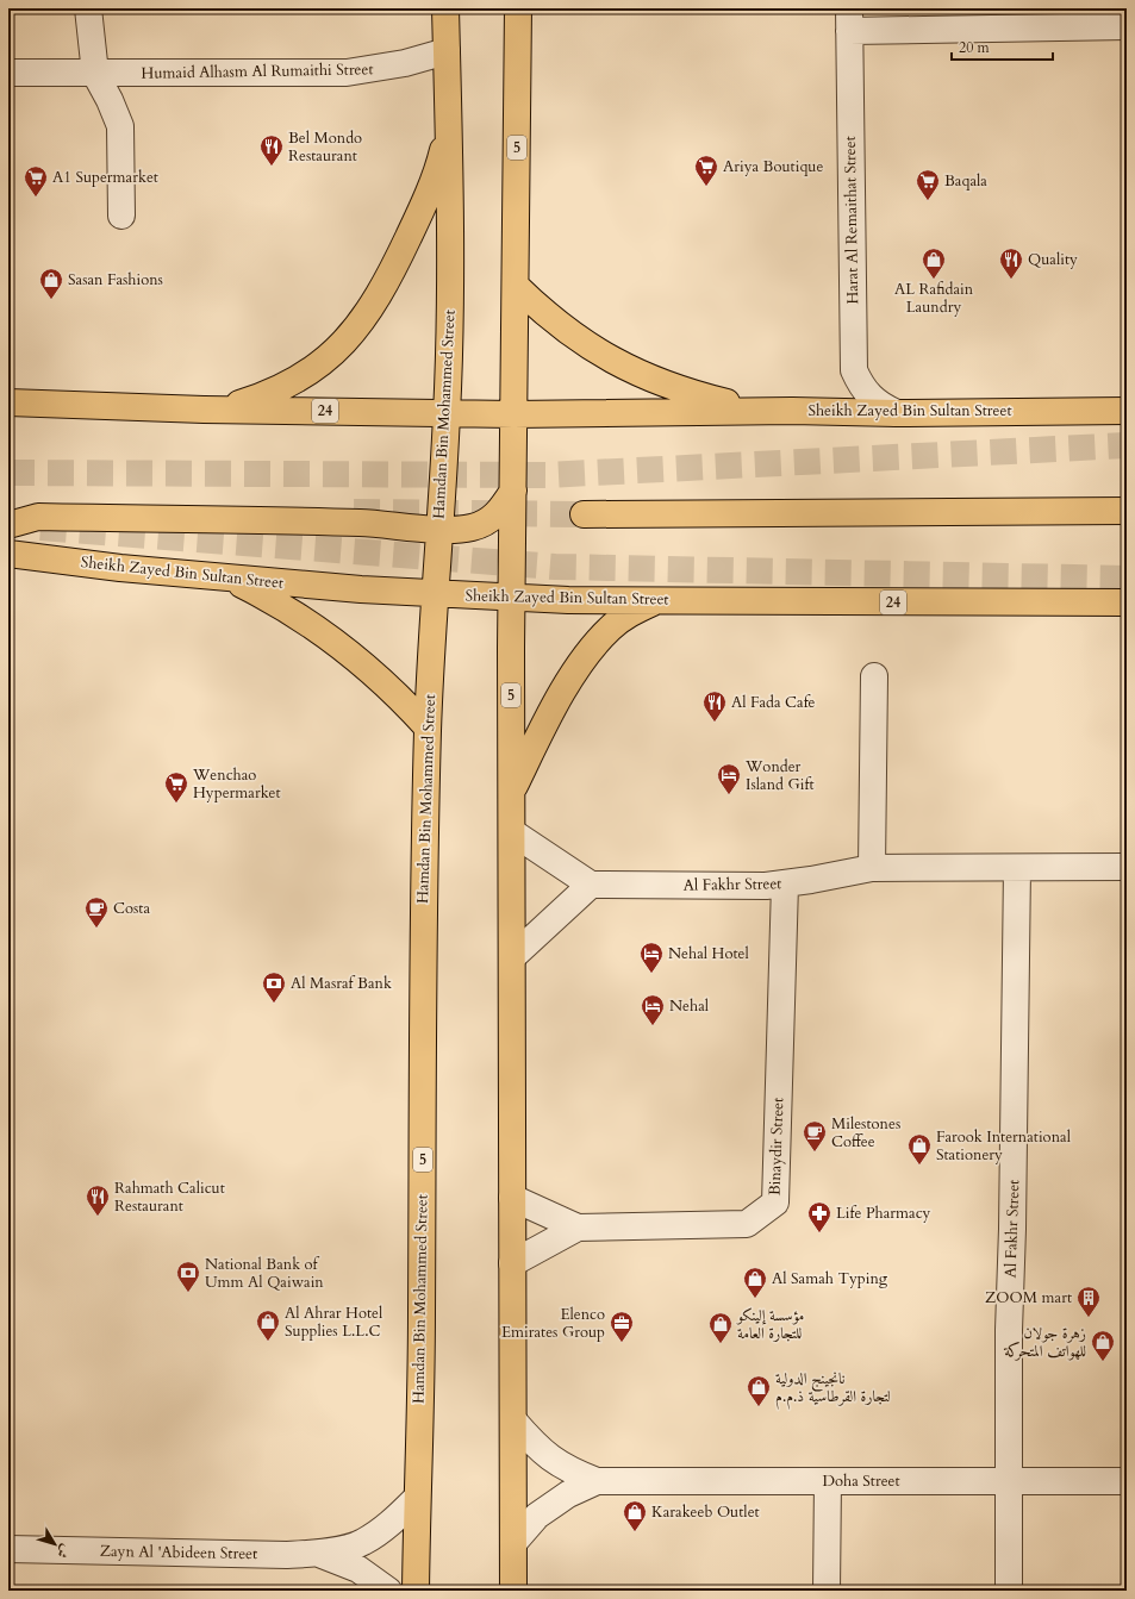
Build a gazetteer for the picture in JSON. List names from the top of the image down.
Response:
{
  "streets": {
    "main road": [
      "5",
      "24",
      "Sheikh Zayed Bin Sultan Street",
      "Hamdan Bin Mohammed Street"
    ],
    "street": [
      "Humaid Alhasm Al Rumaithi Street",
      "Harat Al Remaithat Street",
      "Al Fakhr Street",
      "Binaydir Street",
      "Doha Street",
      "Zayn Al 'Abideen Street"
    ]
  },
  "crossings": [
    ["Humaid Alhasm Al Rumaithi Street", "Hamdan Bin Mohammed Street"],
    ["5", "Sheikh Zayed Bin Sultan Street"],
    ["5", "Binaydir Street"],
    ["5", "Doha Street"],
    ["Harat Al Remaithat Street", "Sheikh Zayed Bin Sultan Street"],
    ["Sheikh Zayed Bin Sultan Street", "Hamdan Bin Mohammed Street"],
    ["Hamdan Bin Mohammed Street", "Zayn Al 'Abideen Street"],
    ["Al Fakhr Street", "Binaydir Street"],
    ["Al Fakhr Street", "Doha Street"]
  ],
  "places": {
    "restaurant": [
      "Bel Mondo Restaurant",
      "Quality",
      "Al Fada Cafe",
      "Rahmath Calicut Restaurant"
    ],
    "supermarket": [
      "Ariya Boutique",
      "A1 Supermarket",
      "Baqala",
      "Wenchao Hypermarket"
    ],
    "shop": [
      "AL Rafidain Laundry",
      "Sasan Fashions",
      "Farook International Stationery",
      "Al Samah Typing",
      "Al Ahrar Hotel Supplies L.L.C",
      "مؤسسة إلينكو للتجارة العامة",
      "زهرة جولان للهواتف المتحركة",
      "نانجينج الدولية لتجارة القرطاسية ذ.م.م",
      "Karakeeb Outlet"
    ],
    "hotel": ["Wonder Island Gift", "Nehal Hotel", "Nehal"],
    "cafe": ["Costa", "Milestones Coffee"],
    "bank": ["Al Masraf Bank", "National Bank of Umm Al Qaiwain"],
    "pharmacy": ["Life Pharmacy"],
    "building": ["ZOOM mart"],
    "office": ["Elenco Emirates Group"]
  },
  "scale_bar": "20 m",
  "north": "bottom right"
}
